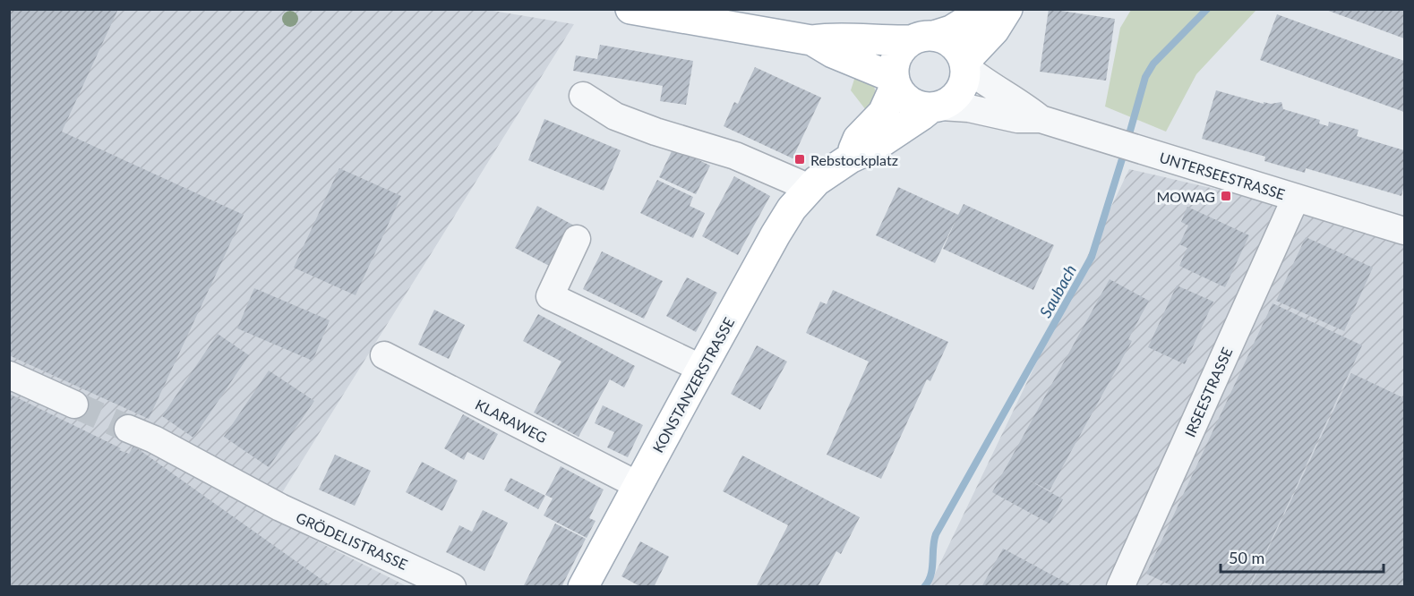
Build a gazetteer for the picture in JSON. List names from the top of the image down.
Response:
{
  "streets": {
    "main road": ["KONSTANZERSTRASSE"],
    "street": [
      "UNTERSEESTRASSE",
      "IRSEESTRASSE",
      "KLARAWEG",
      "GRÖDELISTRASSE"
    ]
  },
  "crossings": [
    ["UNTERSEESTRASSE", "KONSTANZERSTRASSE"],
    ["UNTERSEESTRASSE", "IRSEESTRASSE"],
    ["KONSTANZERSTRASSE", "KLARAWEG"]
  ],
  "water": ["Saubach"],
  "places": {
    "transit": ["Rebstockplatz", "MOWAG"]
  },
  "scale_bar": "50 m"
}
